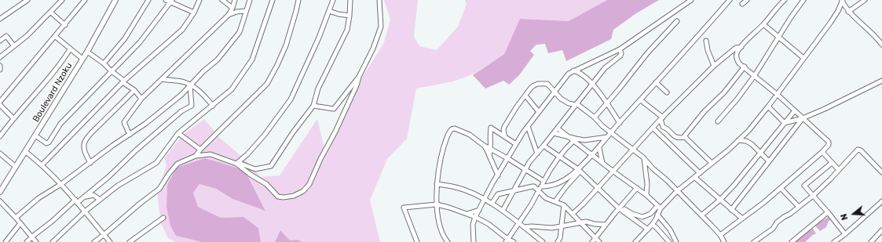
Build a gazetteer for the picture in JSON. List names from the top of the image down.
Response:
{
  "streets": {
    "street": ["Boulevard Nzoku"]
  },
  "north": "left"
}
